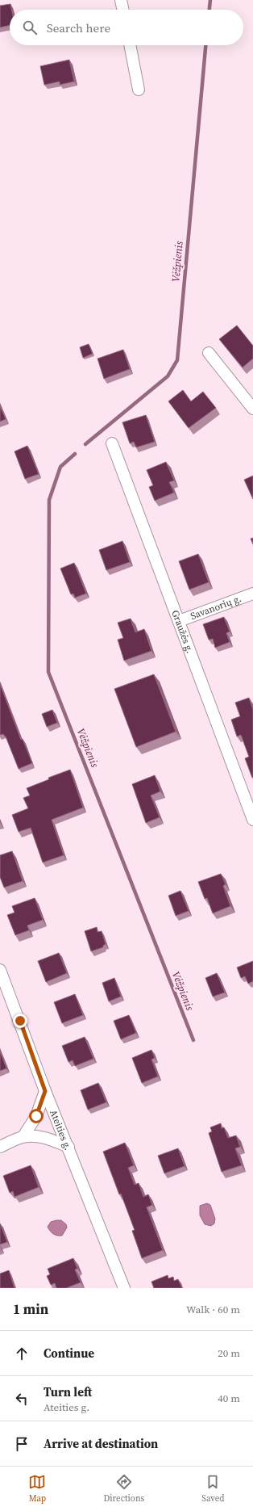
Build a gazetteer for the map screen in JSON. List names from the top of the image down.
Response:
{
  "streets": {
    "street": ["Savanorių g.", "Graužės g.", "Ateities g."]
  },
  "crossings": [
    ["Savanorių g.", "Graužės g."]
  ],
  "water": ["Vėžpienis"],
  "page": {
    "search": "Search here",
    "heading": ["1 min", "Walk · 60 m"],
    "list": [
      ["Continue", "20 m"],
      ["Turn left", "Ateities g.", "40 m"],
      "Arrive at destination"
    ],
    "nav": ["Map", "Directions", "Saved"]
  }
}
